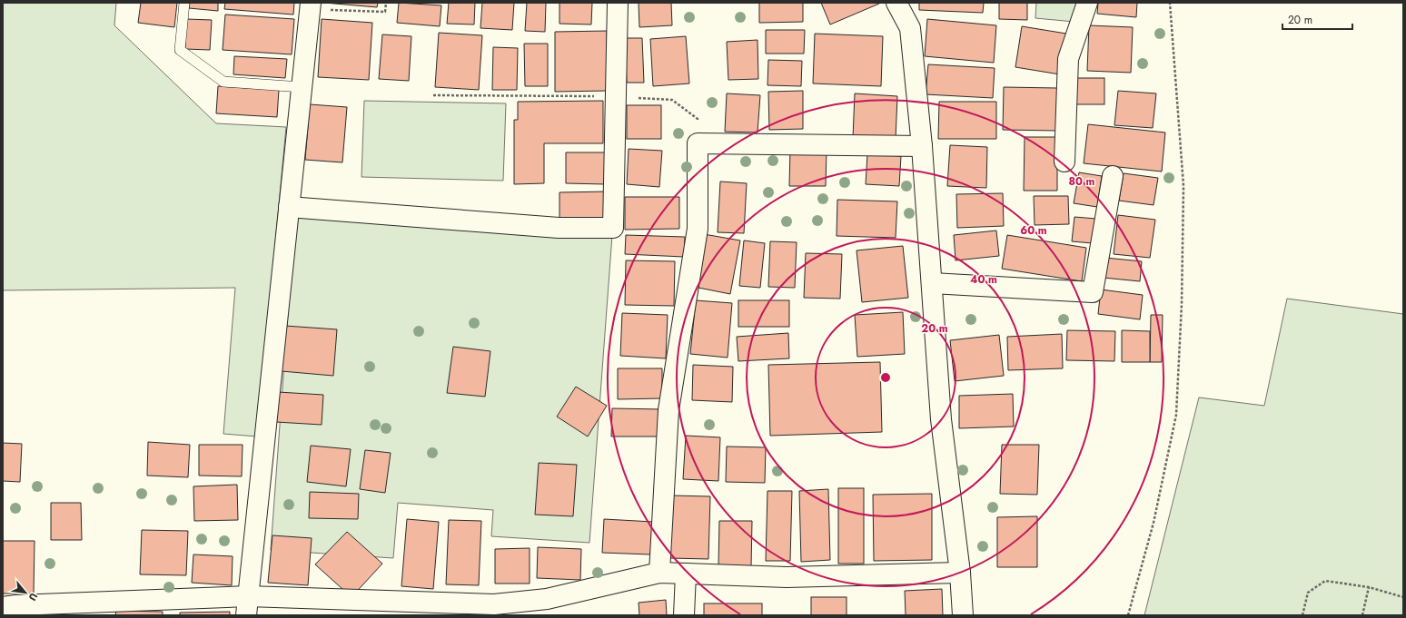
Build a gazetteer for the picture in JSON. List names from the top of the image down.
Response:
{
  "scale_bar": "20 m",
  "north": "bottom right",
  "rings": [
    "80 m",
    "60 m",
    "40 m",
    "20 m"
  ]
}
